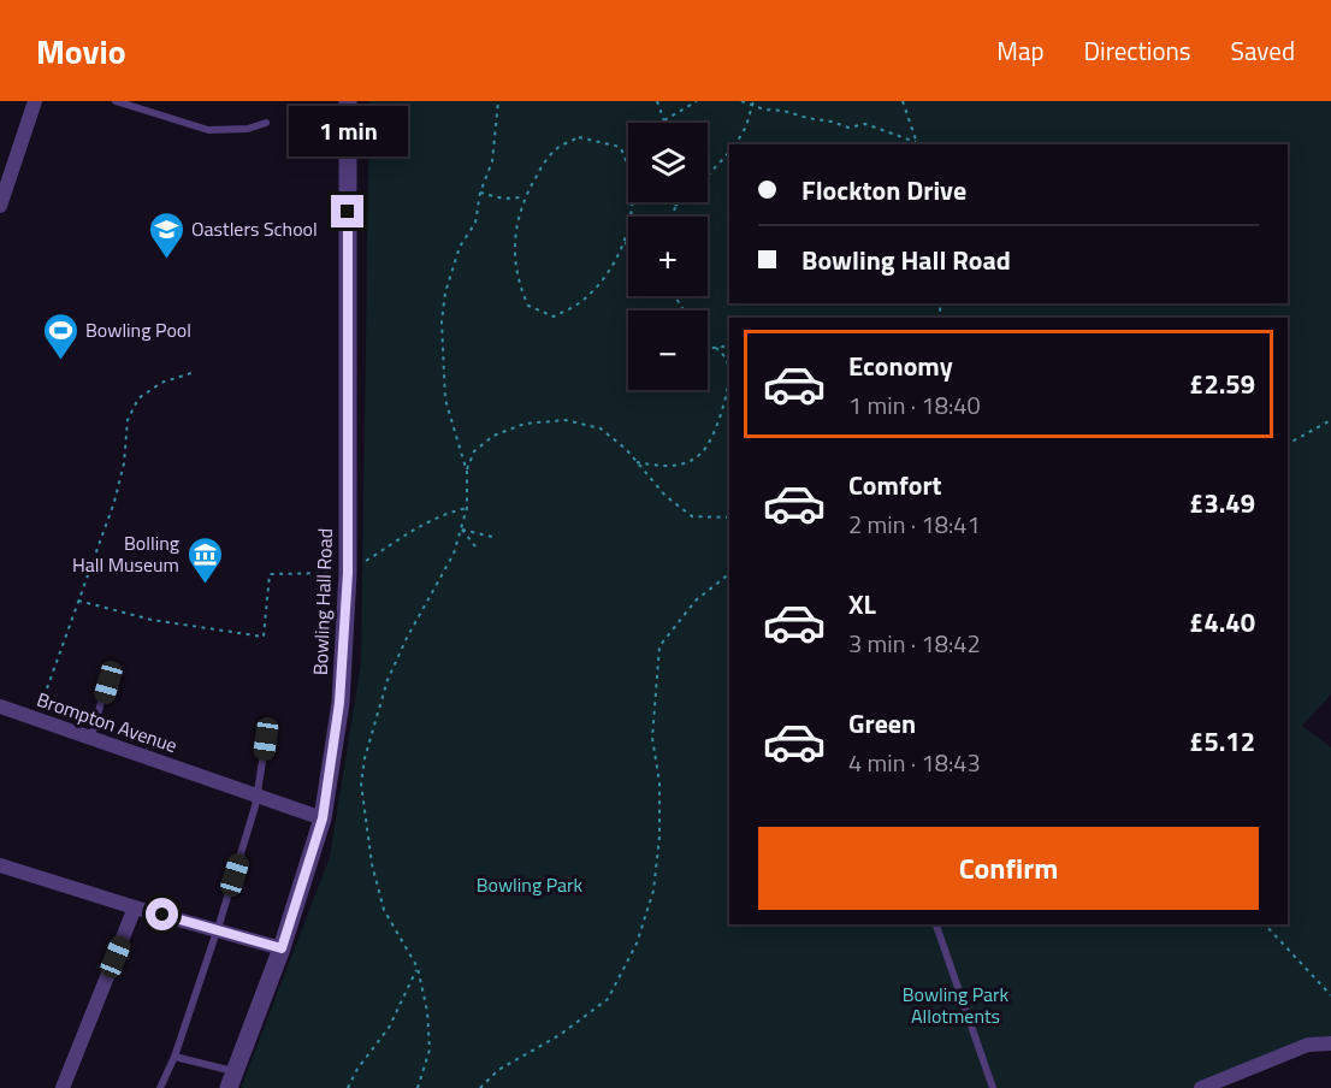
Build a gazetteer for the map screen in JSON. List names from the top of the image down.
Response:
{
  "streets": {
    "street": ["Bowling Hall Road", "Brompton Avenue"]
  },
  "crossings": [
    ["Bowling Hall Road", "Brompton Avenue"]
  ],
  "parks": ["Bowling Park", "Bowling Park Allotments"],
  "places": {
    "school or university": ["Oastlers School"],
    "sports": ["Bowling Pool"],
    "museum": ["Bolling Hall Museum"]
  },
  "page": {
    "header": "Movio",
    "nav": ["Map", "Directions", "Saved"],
    "bubble": "1 min",
    "map_buttons": ["+", "−"],
    "banner": ["Flockton Drive", "Bowling Hall Road"],
    "list": [
      {
        "name": "Economy",
        "note": "1 min · 18:40",
        "value": "£2.59"
      },
      {
        "name": "Comfort",
        "note": "2 min · 18:41",
        "value": "£3.49"
      },
      {
        "name": "XL",
        "note": "3 min · 18:42",
        "value": "£4.40"
      },
      {
        "name": "Green",
        "note": "4 min · 18:43",
        "value": "£5.12"
      }
    ],
    "buttons": "Confirm"
  }
}
